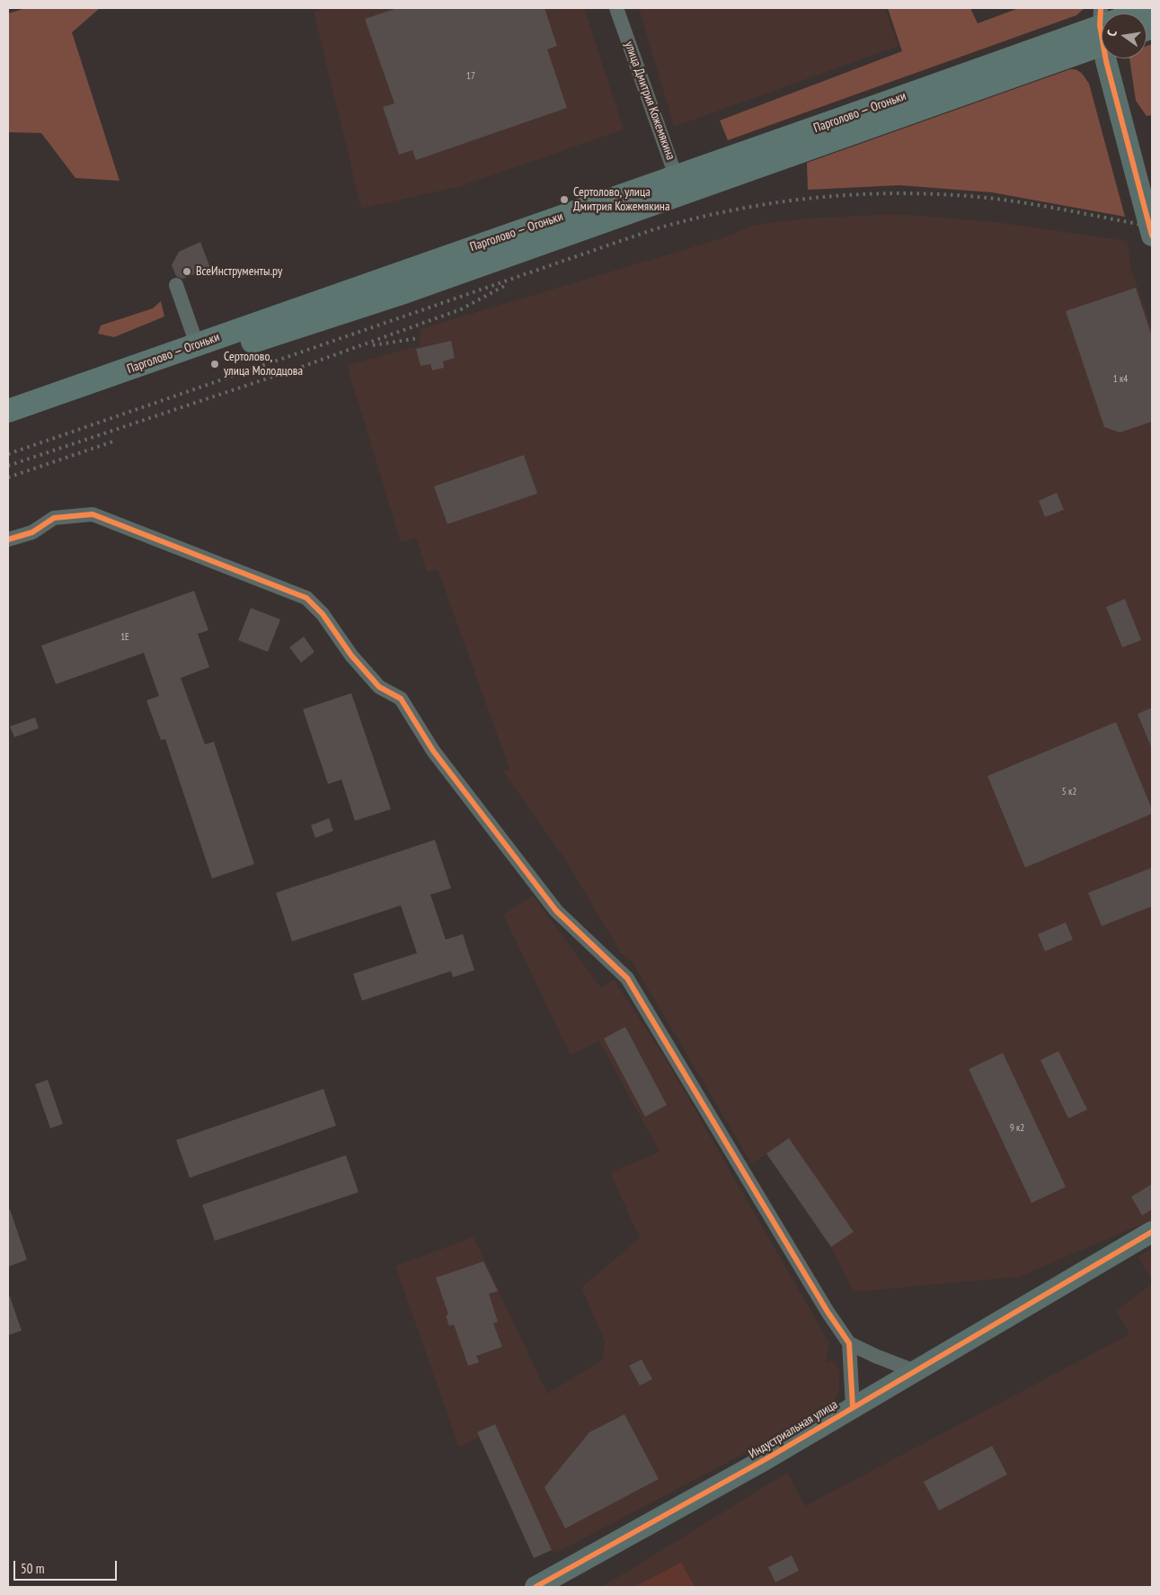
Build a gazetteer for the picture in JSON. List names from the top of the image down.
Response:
{
  "streets": {
    "main road": ["Парголово — Огоньки"],
    "street": ["улица Дмитрия Кожемякина", "Индустриальная улица"]
  },
  "crossings": [
    ["улица Дмитрия Кожемякина", "Парголово — Огоньки"]
  ],
  "places": ["Сертолово, улица Дмитрия Кожемякина", "ВсеИнструменты.ру", "Сертолово, улица Молодцова"],
  "house_numbers": [
    "17",
    "1 к4",
    "1Е",
    "5 к2",
    "9 к2"
  ],
  "scale_bar": "50 m",
  "north": "left"
}
